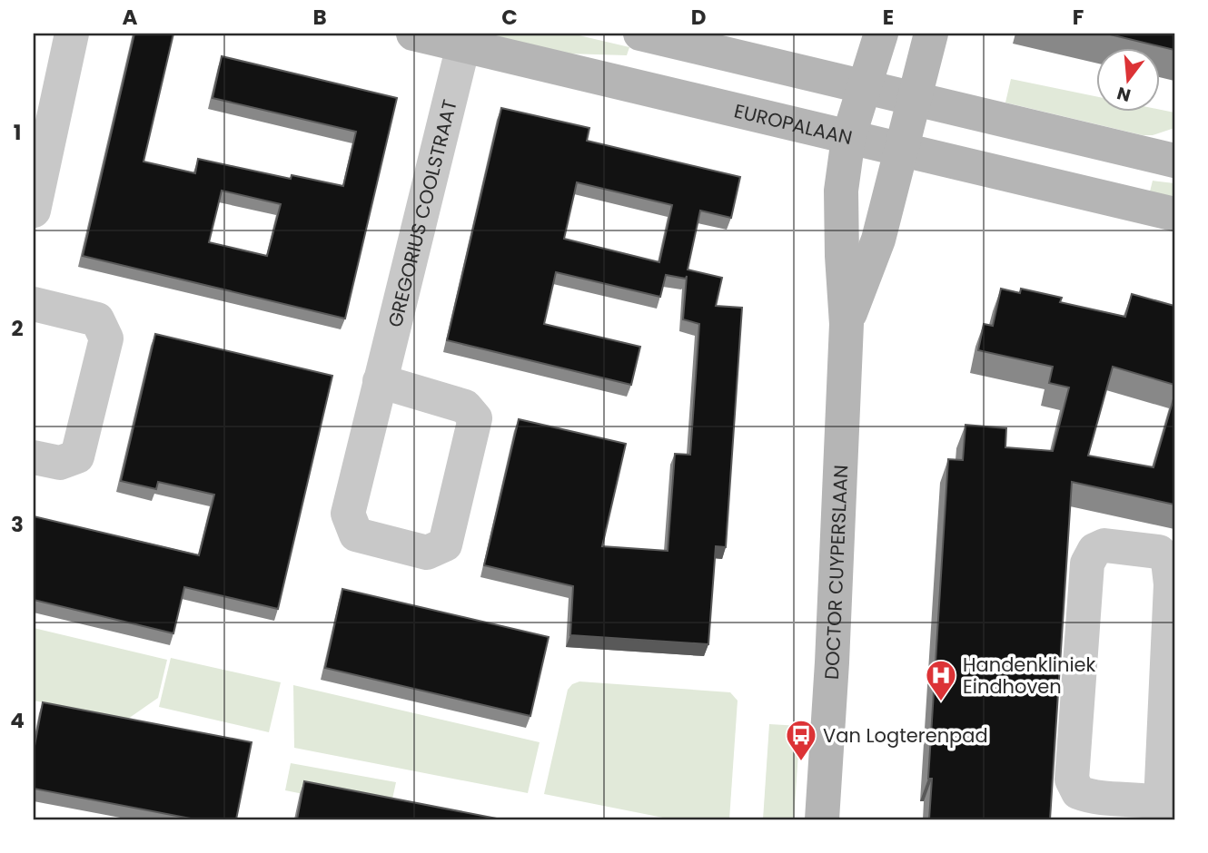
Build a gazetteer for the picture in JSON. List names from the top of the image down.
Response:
{
  "streets": {
    "main road": ["EUROPALAAN", "DOCTOR CUYPERSLAAN"],
    "street": ["GREGORIUS COOLSTRAAT"]
  },
  "crossings": [
    ["EUROPALAAN", "GREGORIUS COOLSTRAAT"],
    ["EUROPALAAN", "DOCTOR CUYPERSLAAN"]
  ],
  "places": {
    "hospital": ["Handenkliniek Eindhoven"],
    "bus stop": ["Van Logterenpad"]
  },
  "north": "bottom",
  "grid": {
    "columns": [
      "A",
      "B",
      "C",
      "D",
      "E",
      "F"
    ],
    "rows": [
      "1",
      "2",
      "3",
      "4"
    ]
  }
}
